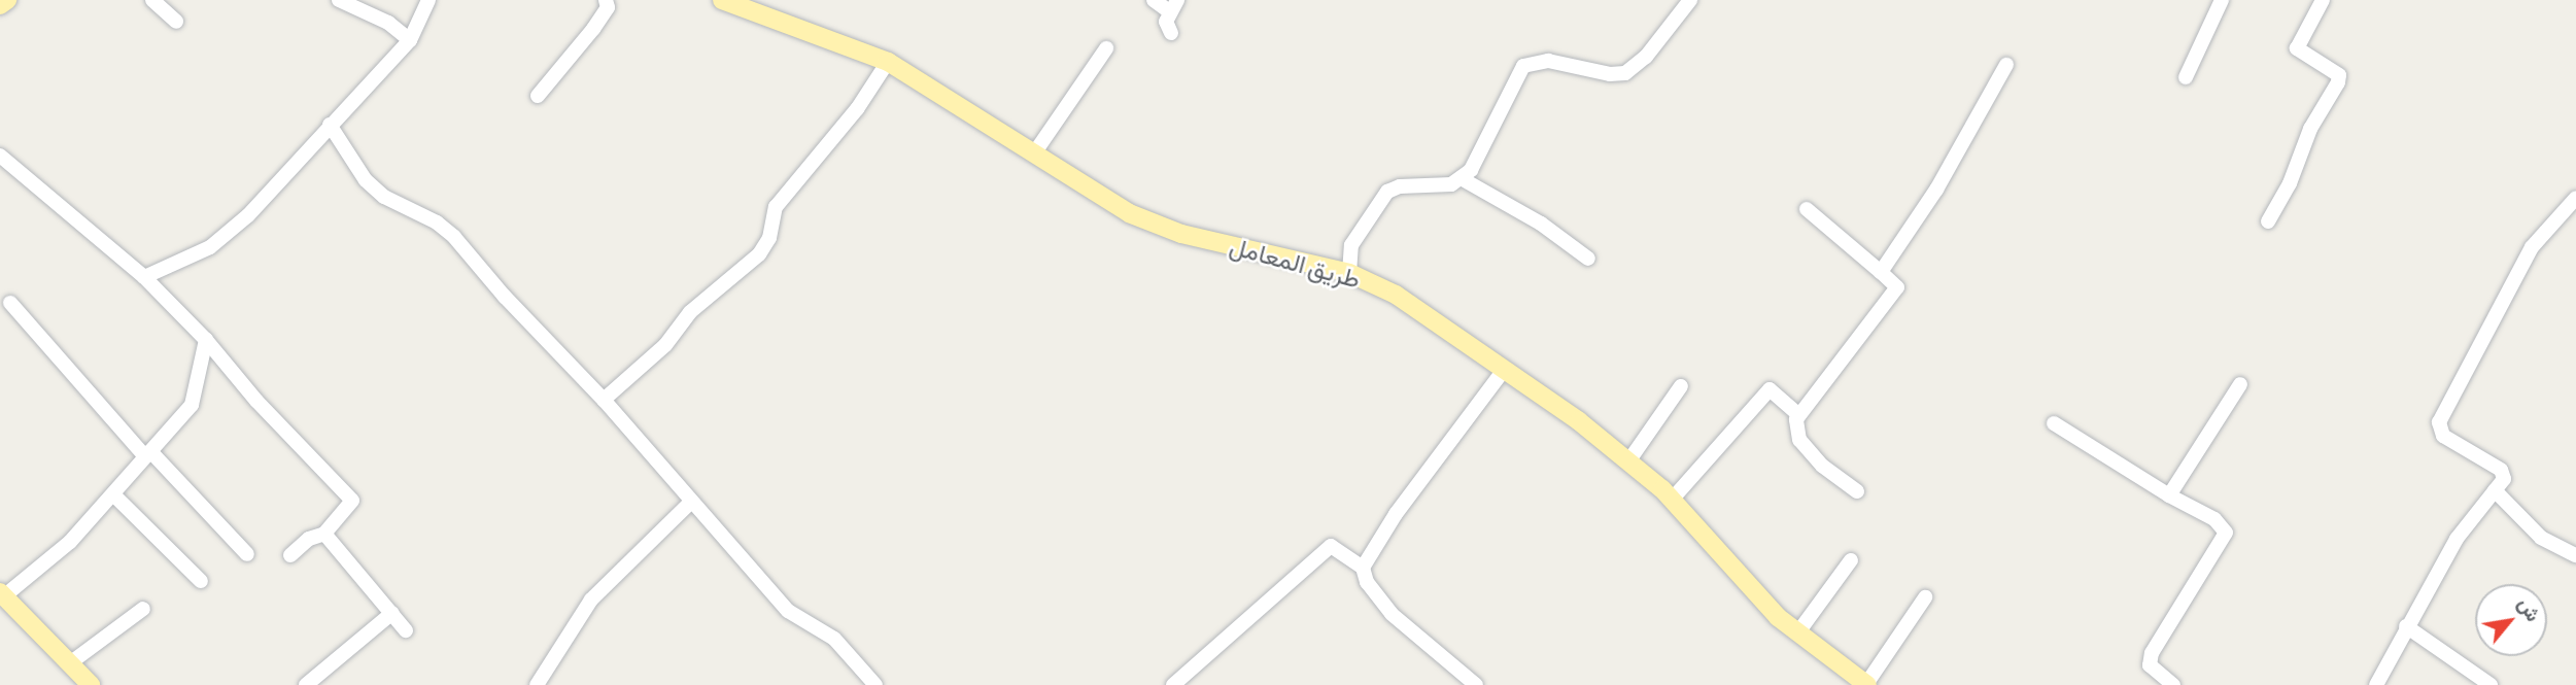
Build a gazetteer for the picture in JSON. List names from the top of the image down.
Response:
{
  "streets": {
    "main road": ["طريق المعامل"]
  },
  "north": "top right"
}
